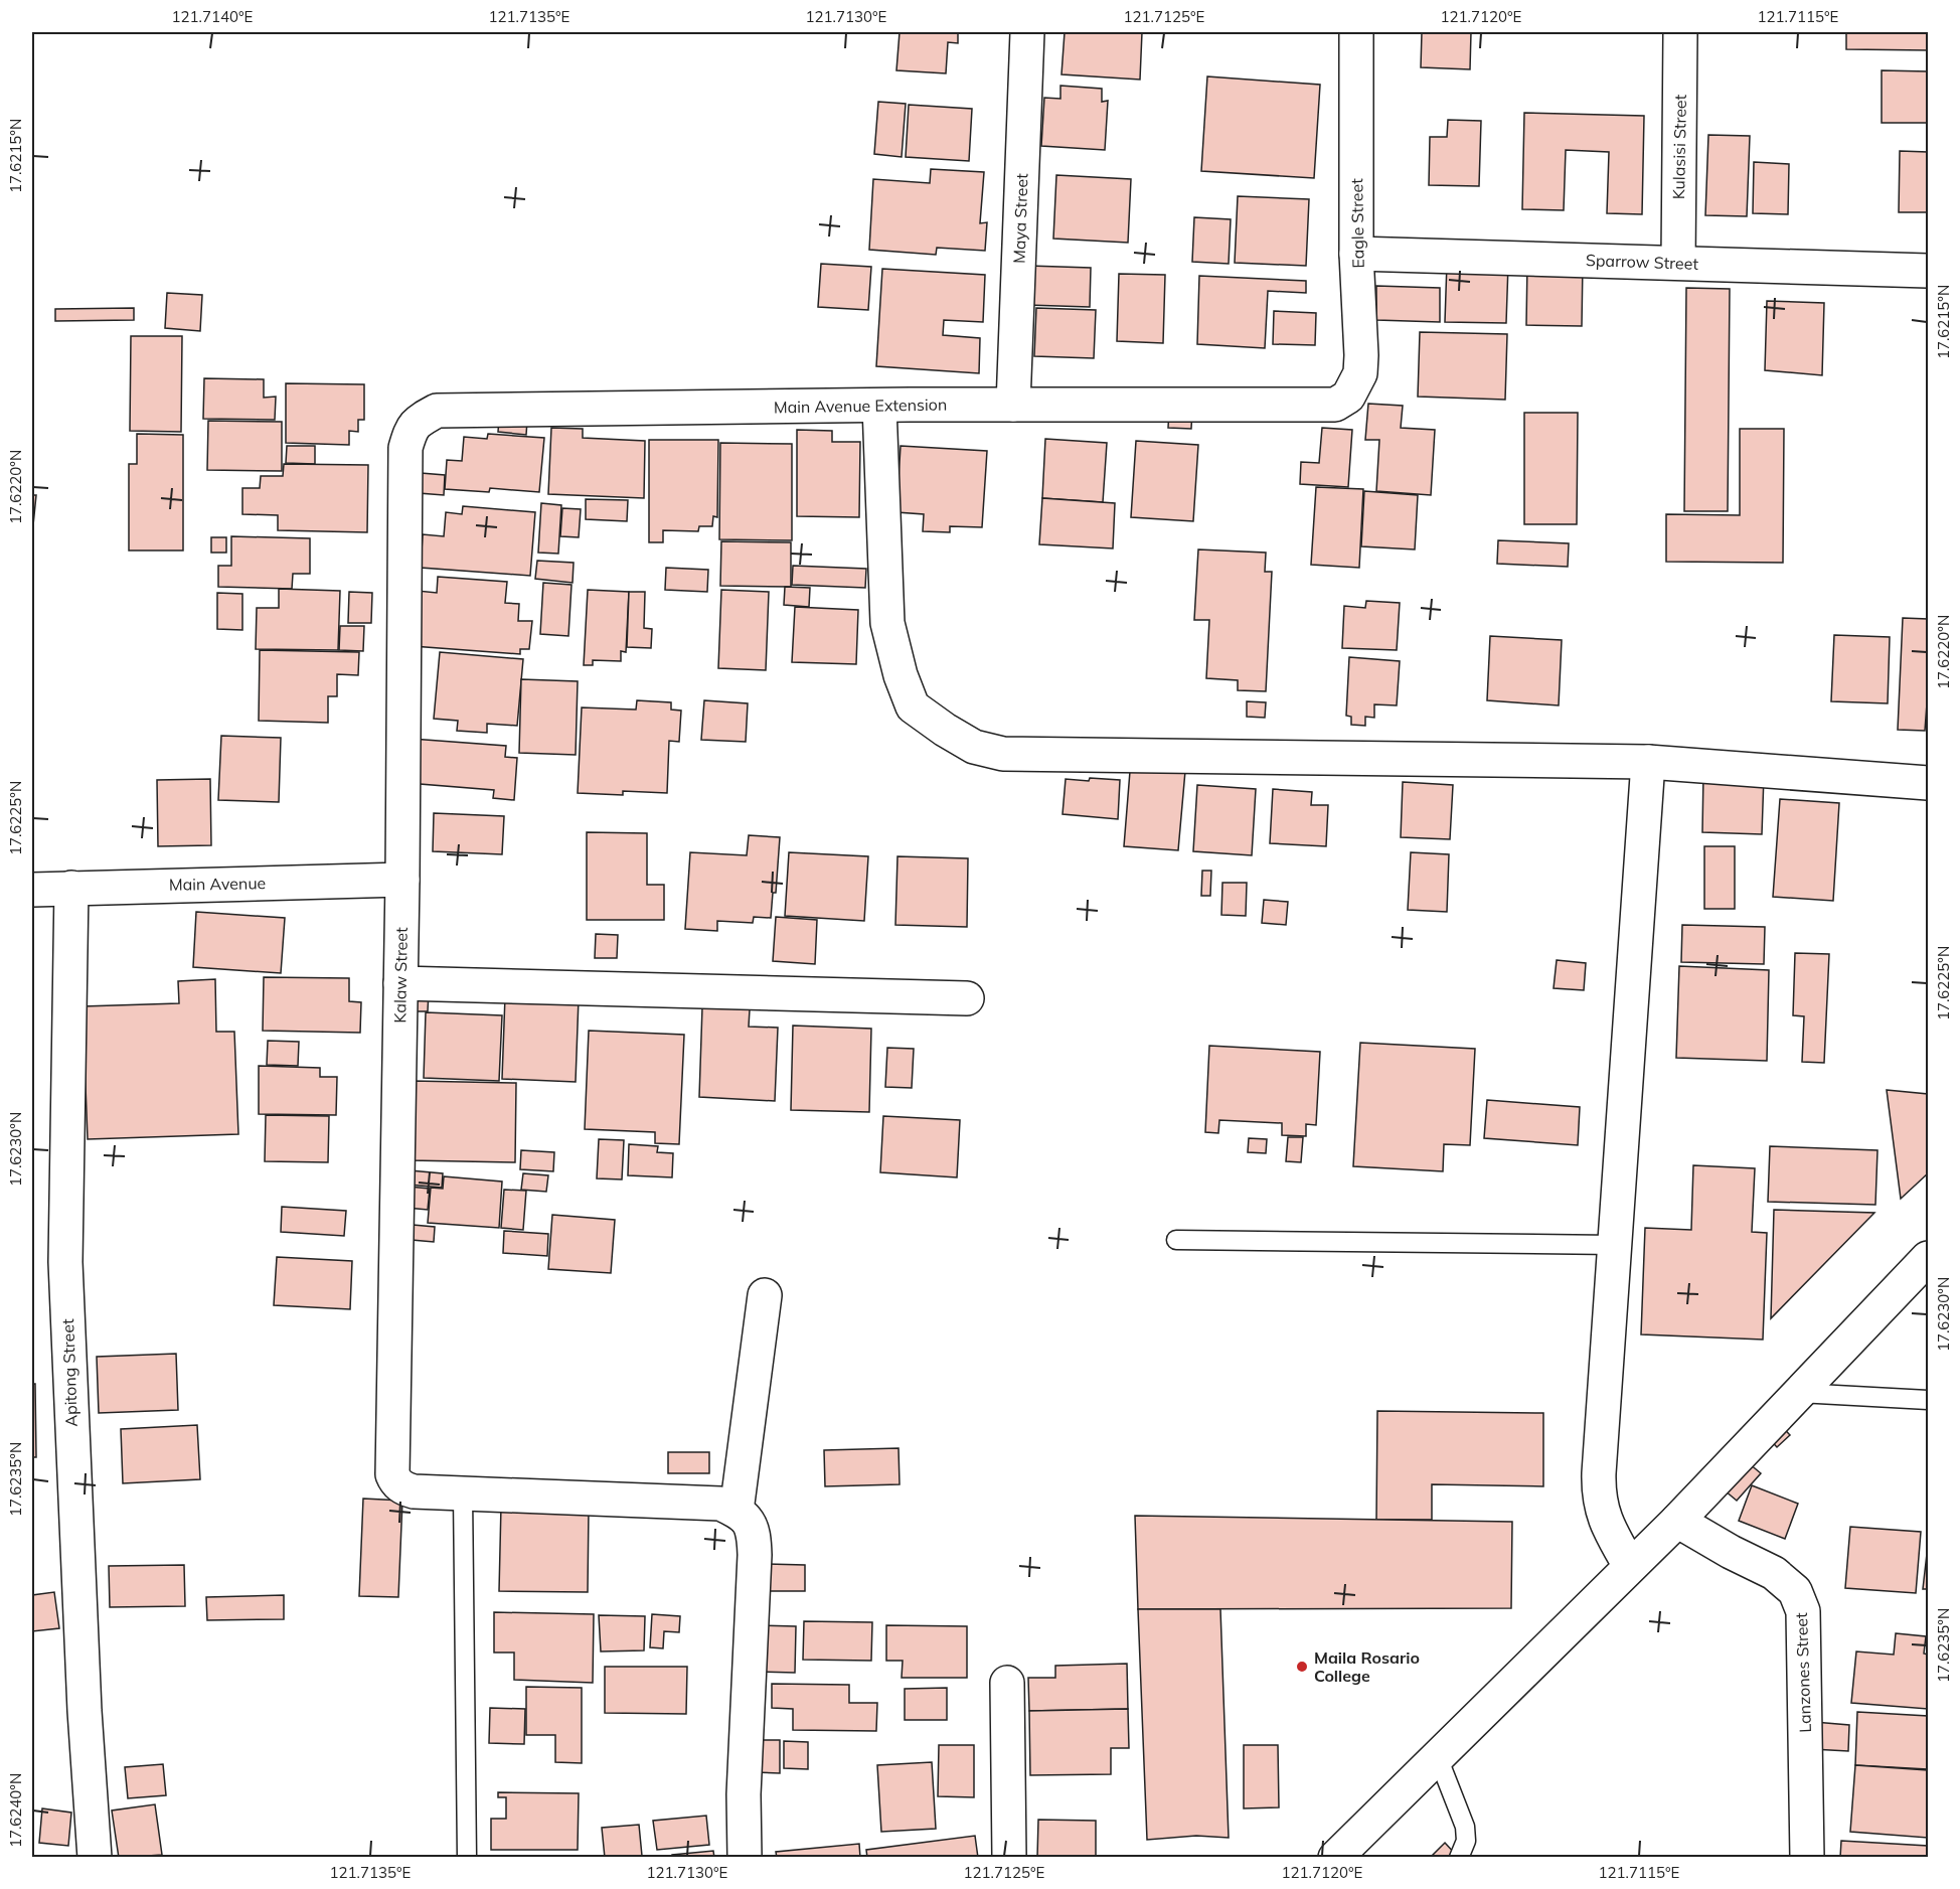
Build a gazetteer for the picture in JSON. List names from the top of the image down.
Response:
{
  "streets": {
    "main road": [
      "Kulasisi Street",
      "Maya Street",
      "Eagle Street",
      "Sparrow Street",
      "Main Avenue Extension",
      "Main Avenue",
      "Kalaw Street",
      "Apitong Street",
      "Lanzones Street"
    ]
  },
  "crossings": [
    ["Kulasisi Street", "Sparrow Street"],
    ["Maya Street", "Main Avenue Extension"],
    ["Eagle Street", "Sparrow Street"],
    ["Eagle Street", "Main Avenue Extension"],
    ["Main Avenue Extension", "Kalaw Street"],
    ["Main Avenue", "Kalaw Street"],
    ["Main Avenue", "Apitong Street"]
  ],
  "places": ["Maila Rosario College"],
  "coordinates": [
    "121.7140°E",
    "121.7135°E",
    "121.7130°E",
    "121.7125°E",
    "121.7120°E",
    "121.7115°E",
    "17.6215°N",
    "17.6220°N",
    "17.6225°N",
    "17.6230°N",
    "17.6235°N",
    "17.6240°N"
  ]
}
